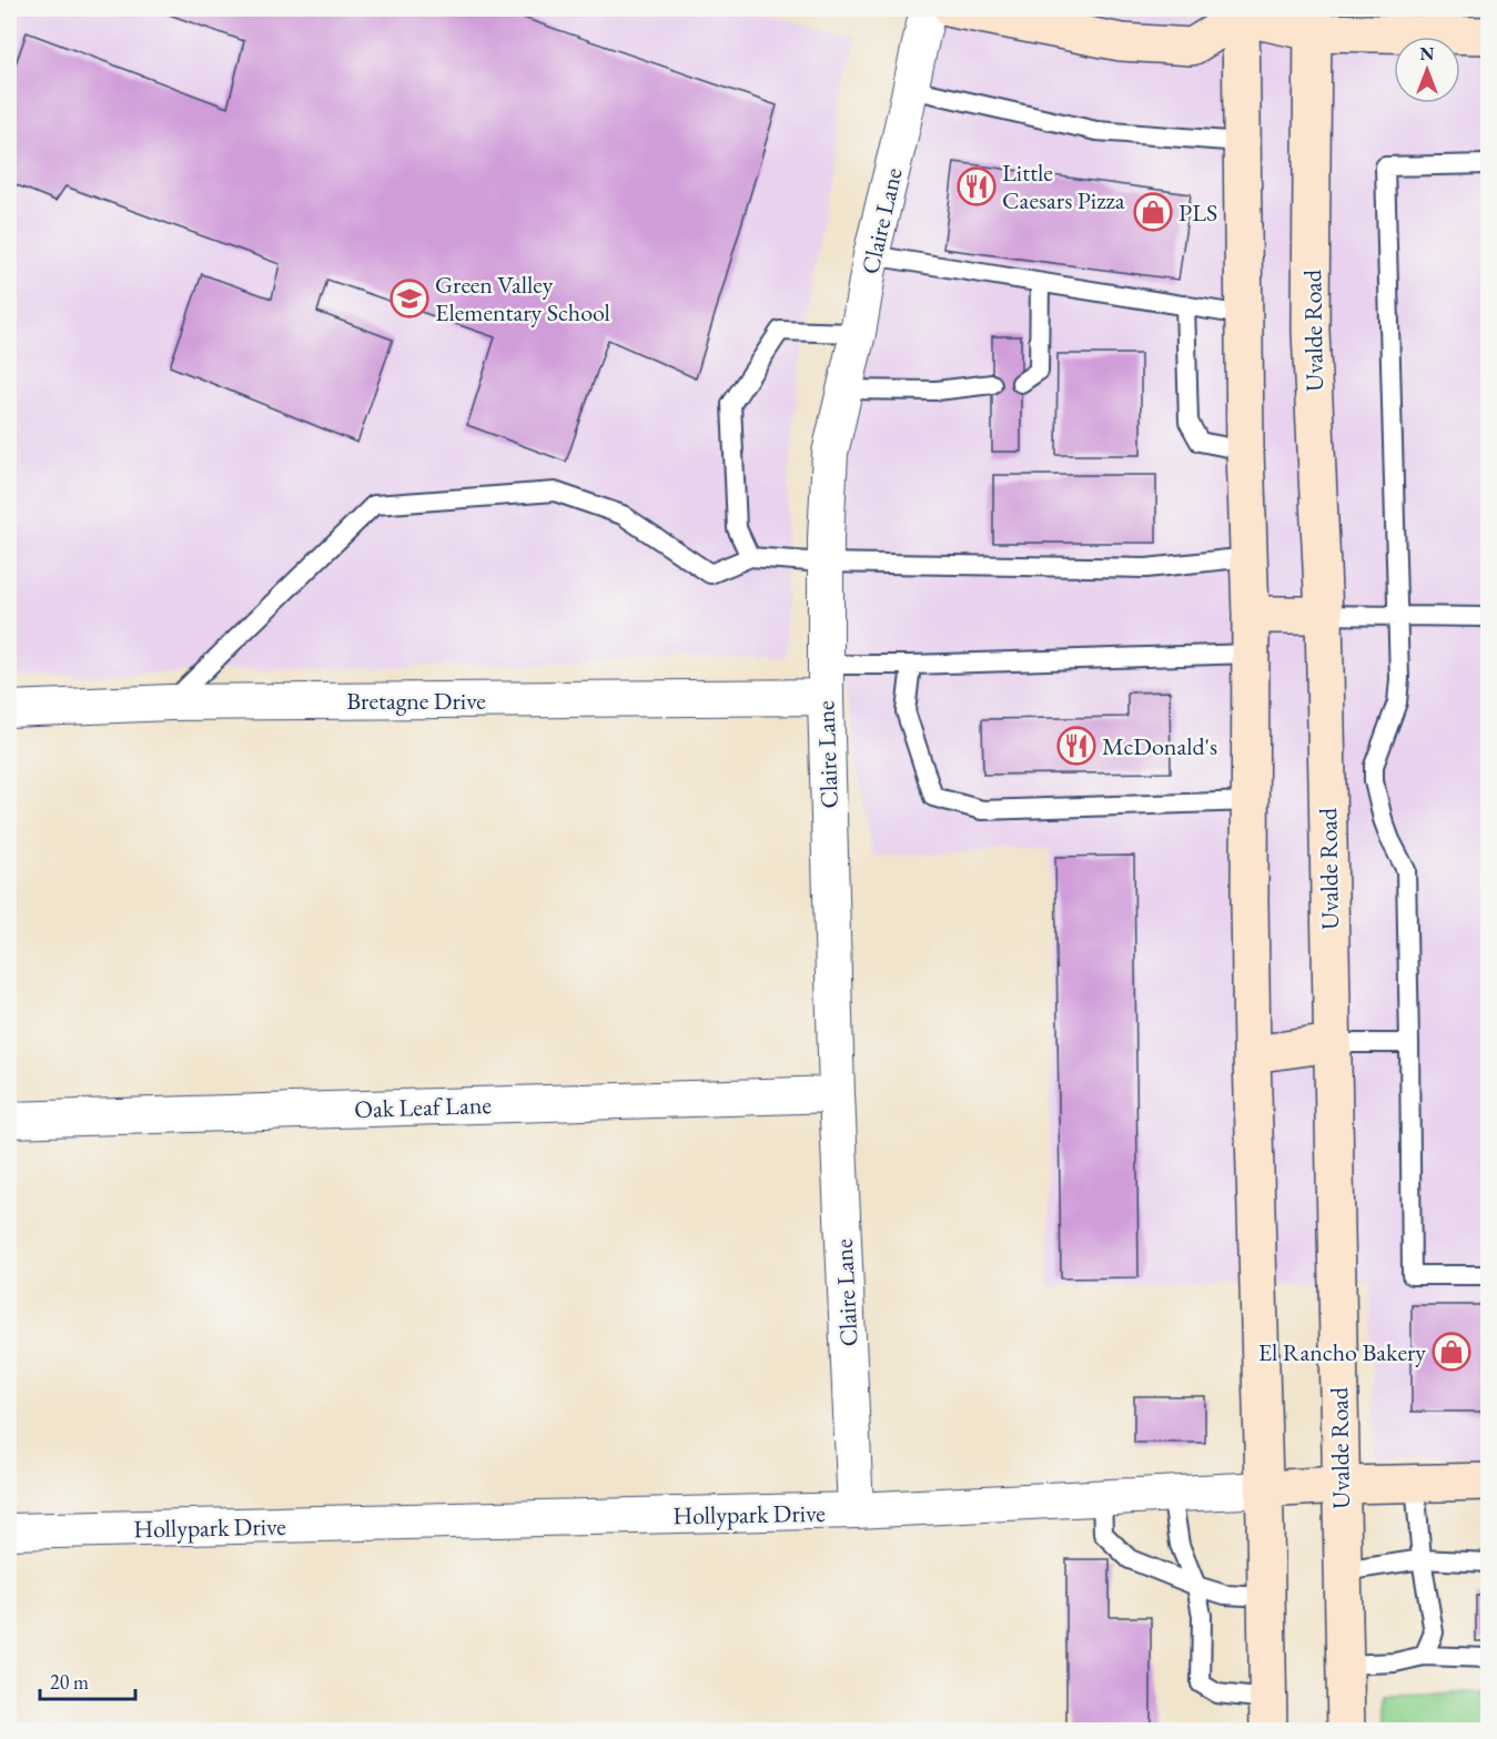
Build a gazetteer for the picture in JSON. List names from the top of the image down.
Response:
{
  "streets": {
    "main road": ["Uvalde Road", "Hollypark Drive"],
    "street": ["Claire Lane", "Bretagne Drive", "Oak Leaf Lane"]
  },
  "crossings": [
    ["Claire Lane", "Bretagne Drive"],
    ["Claire Lane", "Oak Leaf Lane"],
    ["Claire Lane", "Hollypark Drive"],
    ["Uvalde Road", "Hollypark Drive"]
  ],
  "places": {
    "restaurant": ["Little Caesars Pizza", "McDonald's"],
    "shop": ["PLS", "El Rancho Bakery"],
    "school or university": ["Green Valley Elementary School"]
  },
  "scale_bar": "20 m",
  "north": "top"
}
